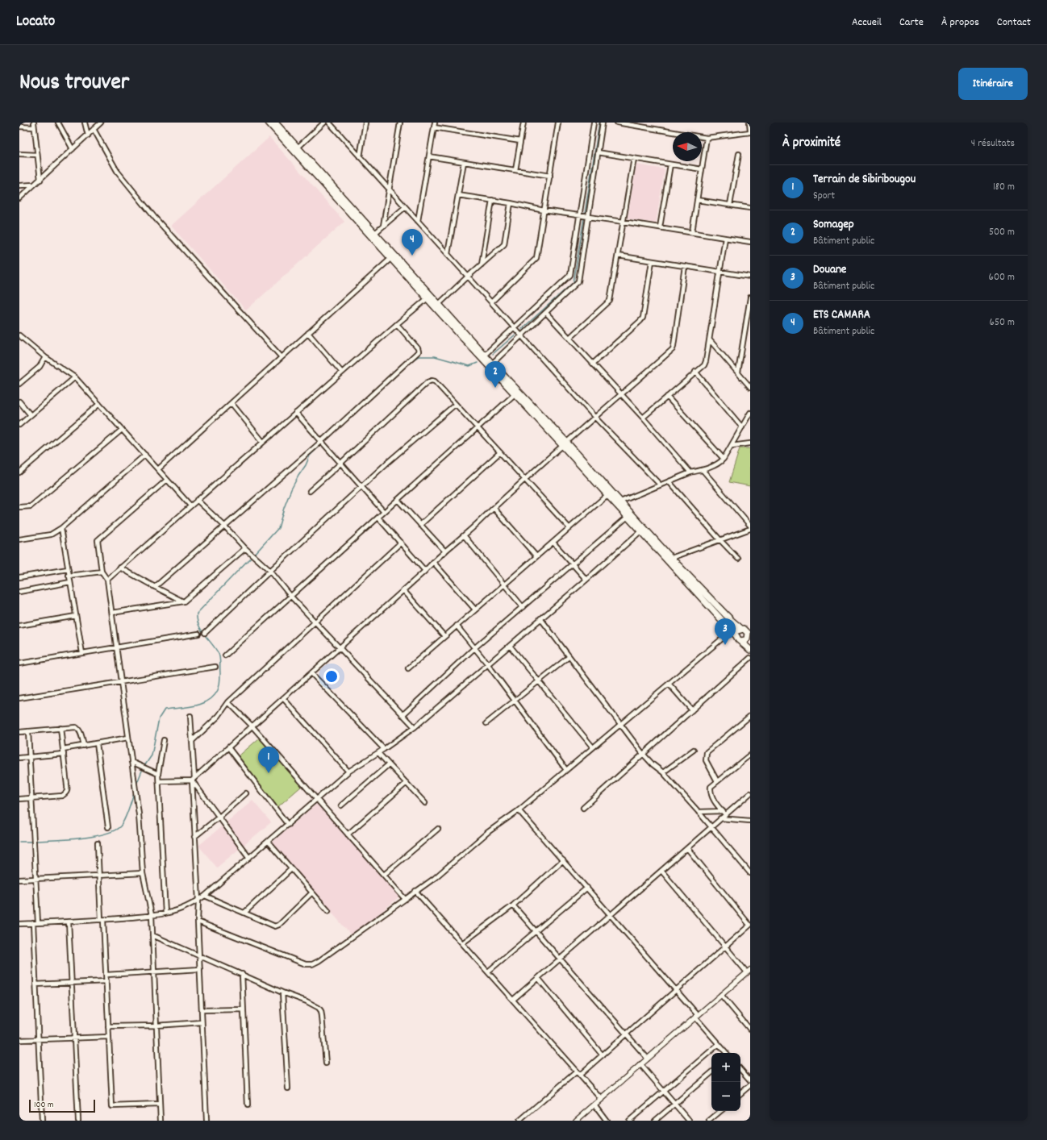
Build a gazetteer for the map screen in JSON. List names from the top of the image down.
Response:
{
  "scale_bar": "100 m",
  "north": "left",
  "page": {
    "header": "Locato",
    "nav": [
      "Accueil",
      "Carte",
      "À propos",
      "Contact"
    ],
    "title": "Nous trouver",
    "buttons": "Itinéraire",
    "heading": ["À proximité", "4 résultats"],
    "list": [
      {
        "mark": "1",
        "name": "Terrain de Sibiribougou",
        "note": "Sport",
        "value": "180 m"
      },
      {
        "mark": "2",
        "name": "Somagep",
        "note": "Bâtiment public",
        "value": "500 m"
      },
      {
        "mark": "3",
        "name": "Douane",
        "note": "Bâtiment public",
        "value": "600 m"
      },
      {
        "mark": "4",
        "name": "ETS CAMARA",
        "note": "Bâtiment public",
        "value": "650 m"
      }
    ],
    "pins": [
      "4",
      "2",
      "3",
      "1"
    ],
    "map_buttons": ["+", "−"],
    "scale": "100 m"
  }
}
